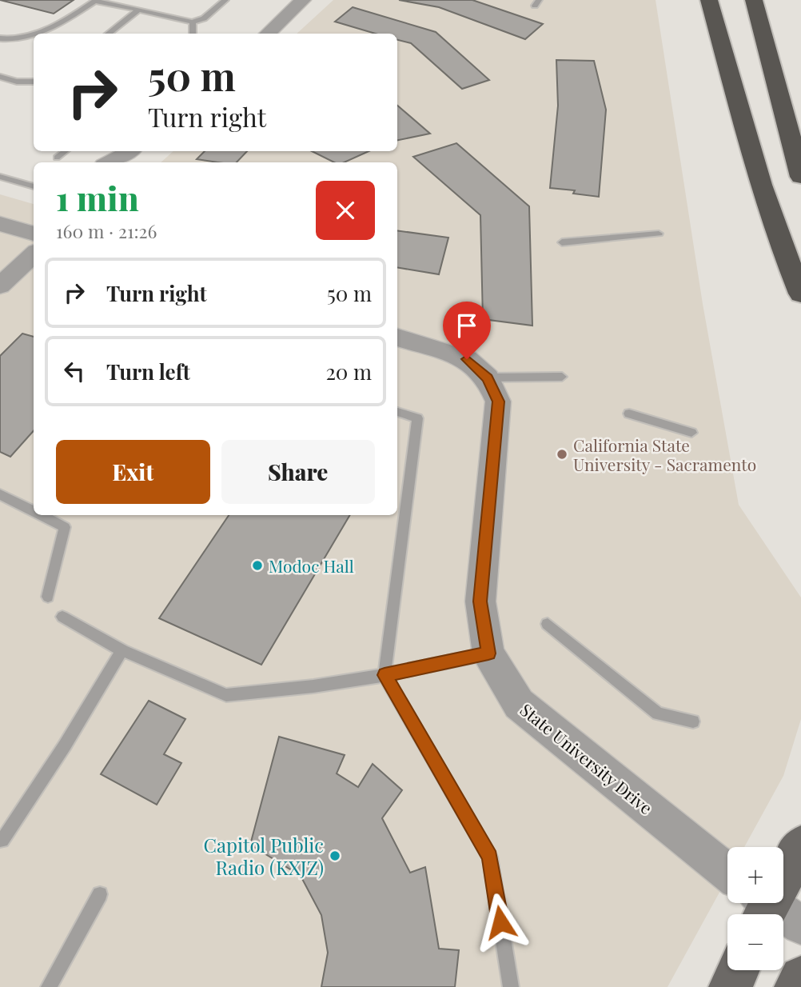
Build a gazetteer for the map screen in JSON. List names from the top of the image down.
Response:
{
  "streets": {
    "street": ["State University Drive"]
  },
  "places": ["California State University - Sacramento", "Modoc Hall", "Capitol Public Radio (KXJZ)"],
  "page": {
    "turn": ["50 m", "Turn right"],
    "heading": ["1 min", "160 m · 21:26"],
    "list": [
      {
        "name": "Turn right",
        "value": "50 m"
      },
      {
        "name": "Turn left",
        "value": "20 m"
      }
    ],
    "buttons": ["Exit", "Share"],
    "map_buttons": ["+", "−"]
  }
}
